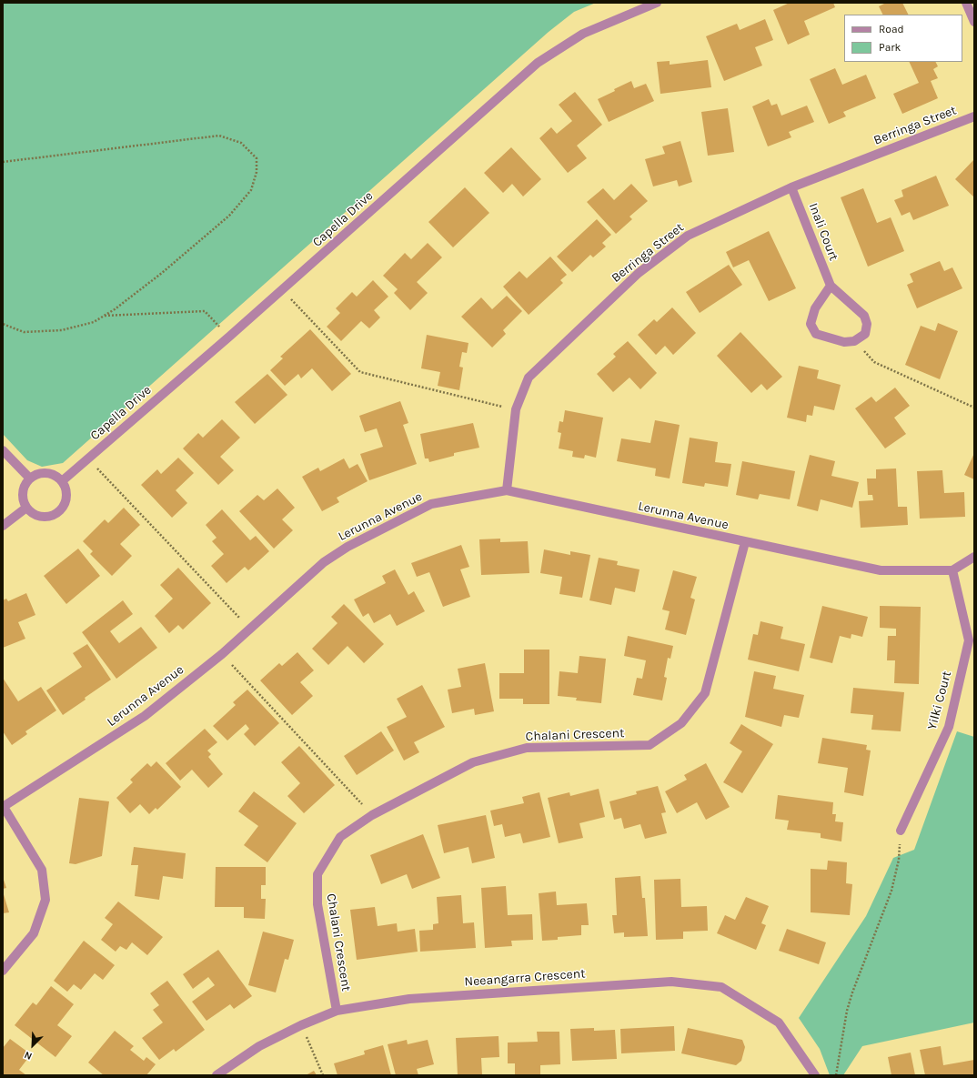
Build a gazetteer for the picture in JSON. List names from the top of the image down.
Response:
{
  "streets": {
    "street": [
      "Berringa Street",
      "Capella Drive",
      "Inali Court",
      "Lerunna Avenue",
      "Yilki Court",
      "Chalani Crescent",
      "Neeangarra Crescent"
    ]
  },
  "crossings": [
    ["Berringa Street", "Inali Court"],
    ["Berringa Street", "Lerunna Avenue"],
    ["Lerunna Avenue", "Yilki Court"],
    ["Lerunna Avenue", "Chalani Crescent"],
    ["Chalani Crescent", "Neeangarra Crescent"]
  ],
  "legend": ["Road", "Park"],
  "north": "bottom left"
}
